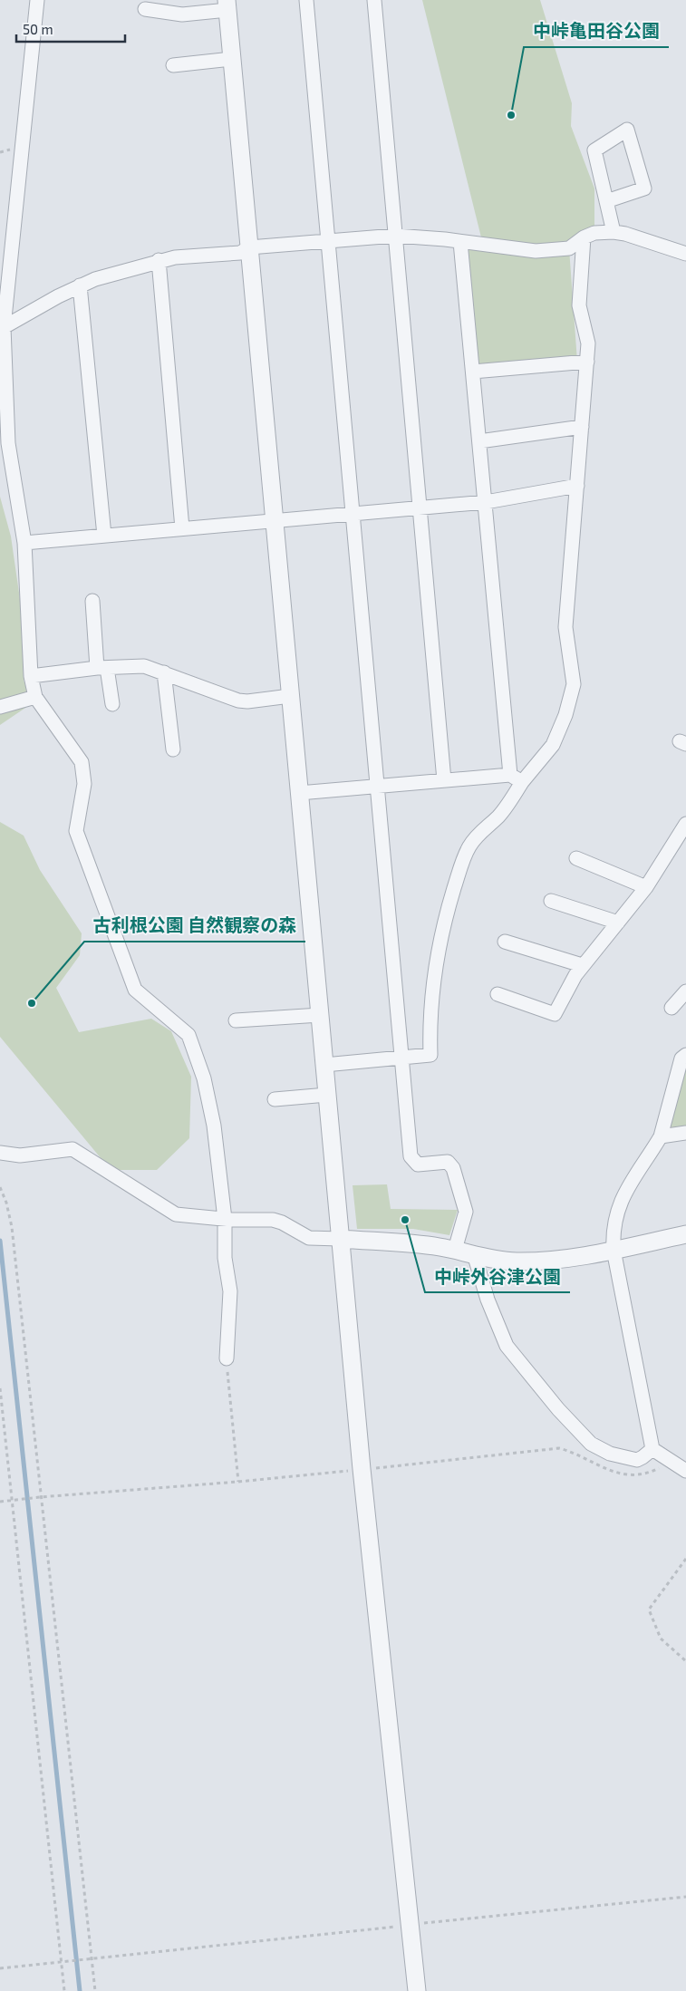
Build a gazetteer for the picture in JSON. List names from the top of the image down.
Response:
{
  "places": ["中峠亀田谷公園", "古利根公園 自然観察の森", "中峠外谷津公園"],
  "scale_bar": "50 m"
}
